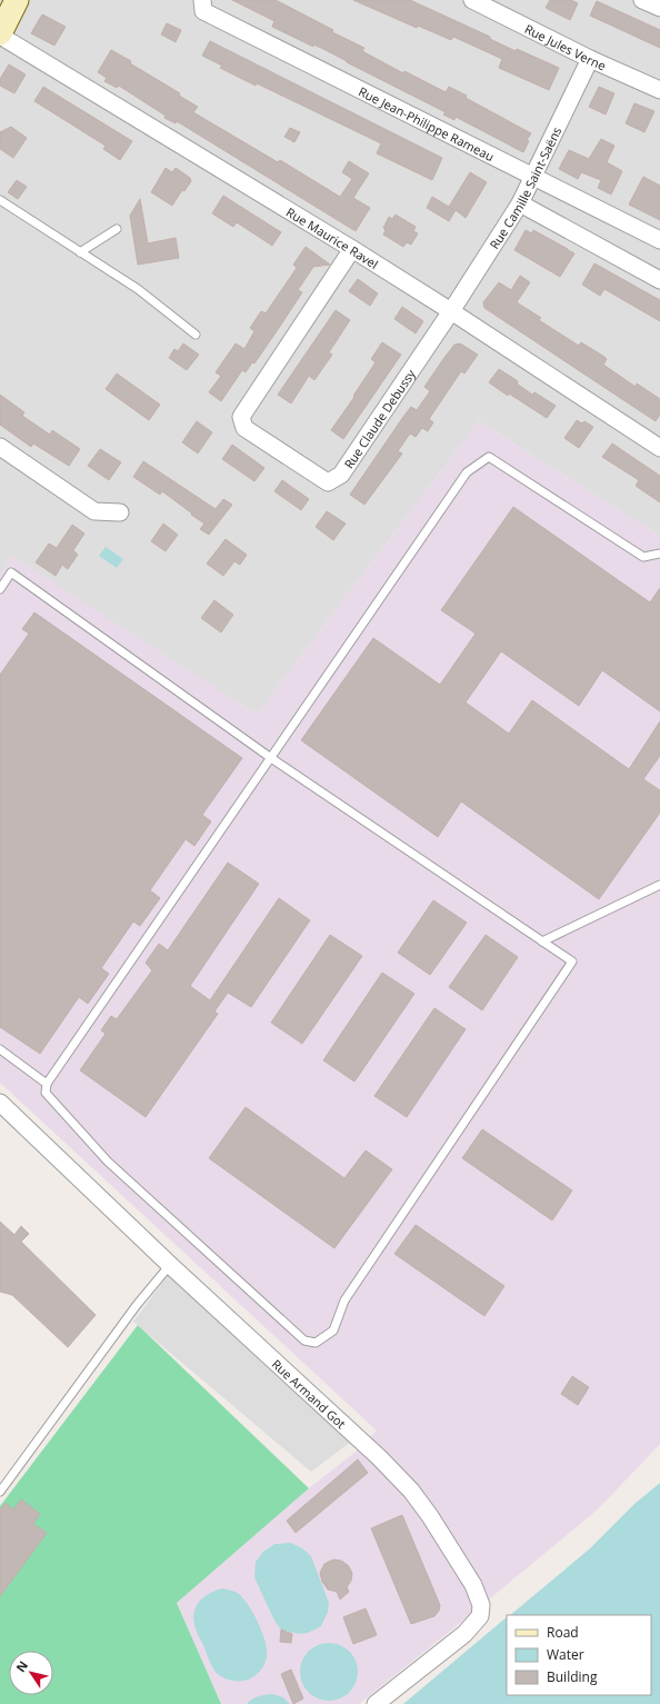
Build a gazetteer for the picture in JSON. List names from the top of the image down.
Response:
{
  "streets": {
    "street": [
      "Rue Jules Verne",
      "Rue Jean-Philippe Rameau",
      "Rue Camille Saint-Saëns",
      "Rue Maurice Ravel",
      "Rue Claude Debussy",
      "Rue Armand Got"
    ]
  },
  "crossings": [
    ["Rue Jules Verne", "Rue Camille Saint-Saëns"],
    ["Rue Jean-Philippe Rameau", "Rue Camille Saint-Saëns"],
    ["Rue Camille Saint-Saëns", "Rue Maurice Ravel"],
    ["Rue Camille Saint-Saëns", "Rue Claude Debussy"],
    ["Rue Maurice Ravel", "Rue Claude Debussy"]
  ],
  "legend": ["Road", "Water", "Building"],
  "north": "top left"
}
